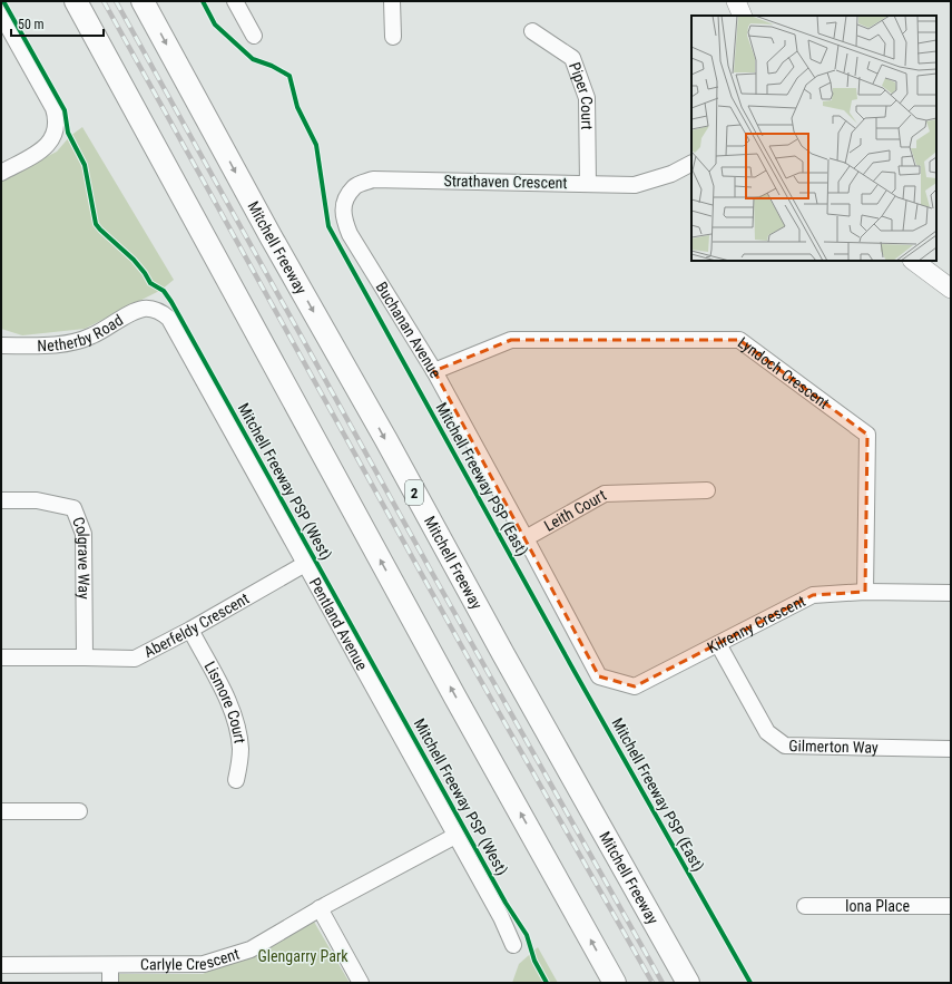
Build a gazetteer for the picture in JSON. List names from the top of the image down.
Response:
{
  "streets": {
    "highway": ["Mitchell Freeway", "2"],
    "street": [
      "Piper Court",
      "Strathaven Crescent",
      "Netherby Road",
      "Buchanan Avenue",
      "Lyndoch Crescent",
      "Leith Court",
      "Colgrave Way",
      "Pentland Avenue",
      "Kilrenny Crescent",
      "Aberfeldy Crescent",
      "Lismore Court",
      "Gilmerton Way",
      "Iona Place",
      "Carlyle Crescent"
    ],
    "cycle path": ["Mitchell Freeway PSP (East)", "Mitchell Freeway PSP (West)"]
  },
  "crossings": [
    ["Piper Court", "Strathaven Crescent"],
    ["Strathaven Crescent", "Buchanan Avenue"],
    ["Netherby Road", "Pentland Avenue"],
    ["Buchanan Avenue", "Lyndoch Crescent"],
    ["Buchanan Avenue", "Leith Court"],
    ["Buchanan Avenue", "Kilrenny Crescent"],
    ["Lyndoch Crescent", "Kilrenny Crescent"],
    ["Colgrave Way", "Aberfeldy Crescent"],
    ["Pentland Avenue", "Aberfeldy Crescent"],
    ["Pentland Avenue", "Carlyle Crescent"],
    ["Kilrenny Crescent", "Gilmerton Way"],
    ["Aberfeldy Crescent", "Lismore Court"]
  ],
  "parks": ["Glengarry Park"],
  "scale_bar": "50 m"
}
